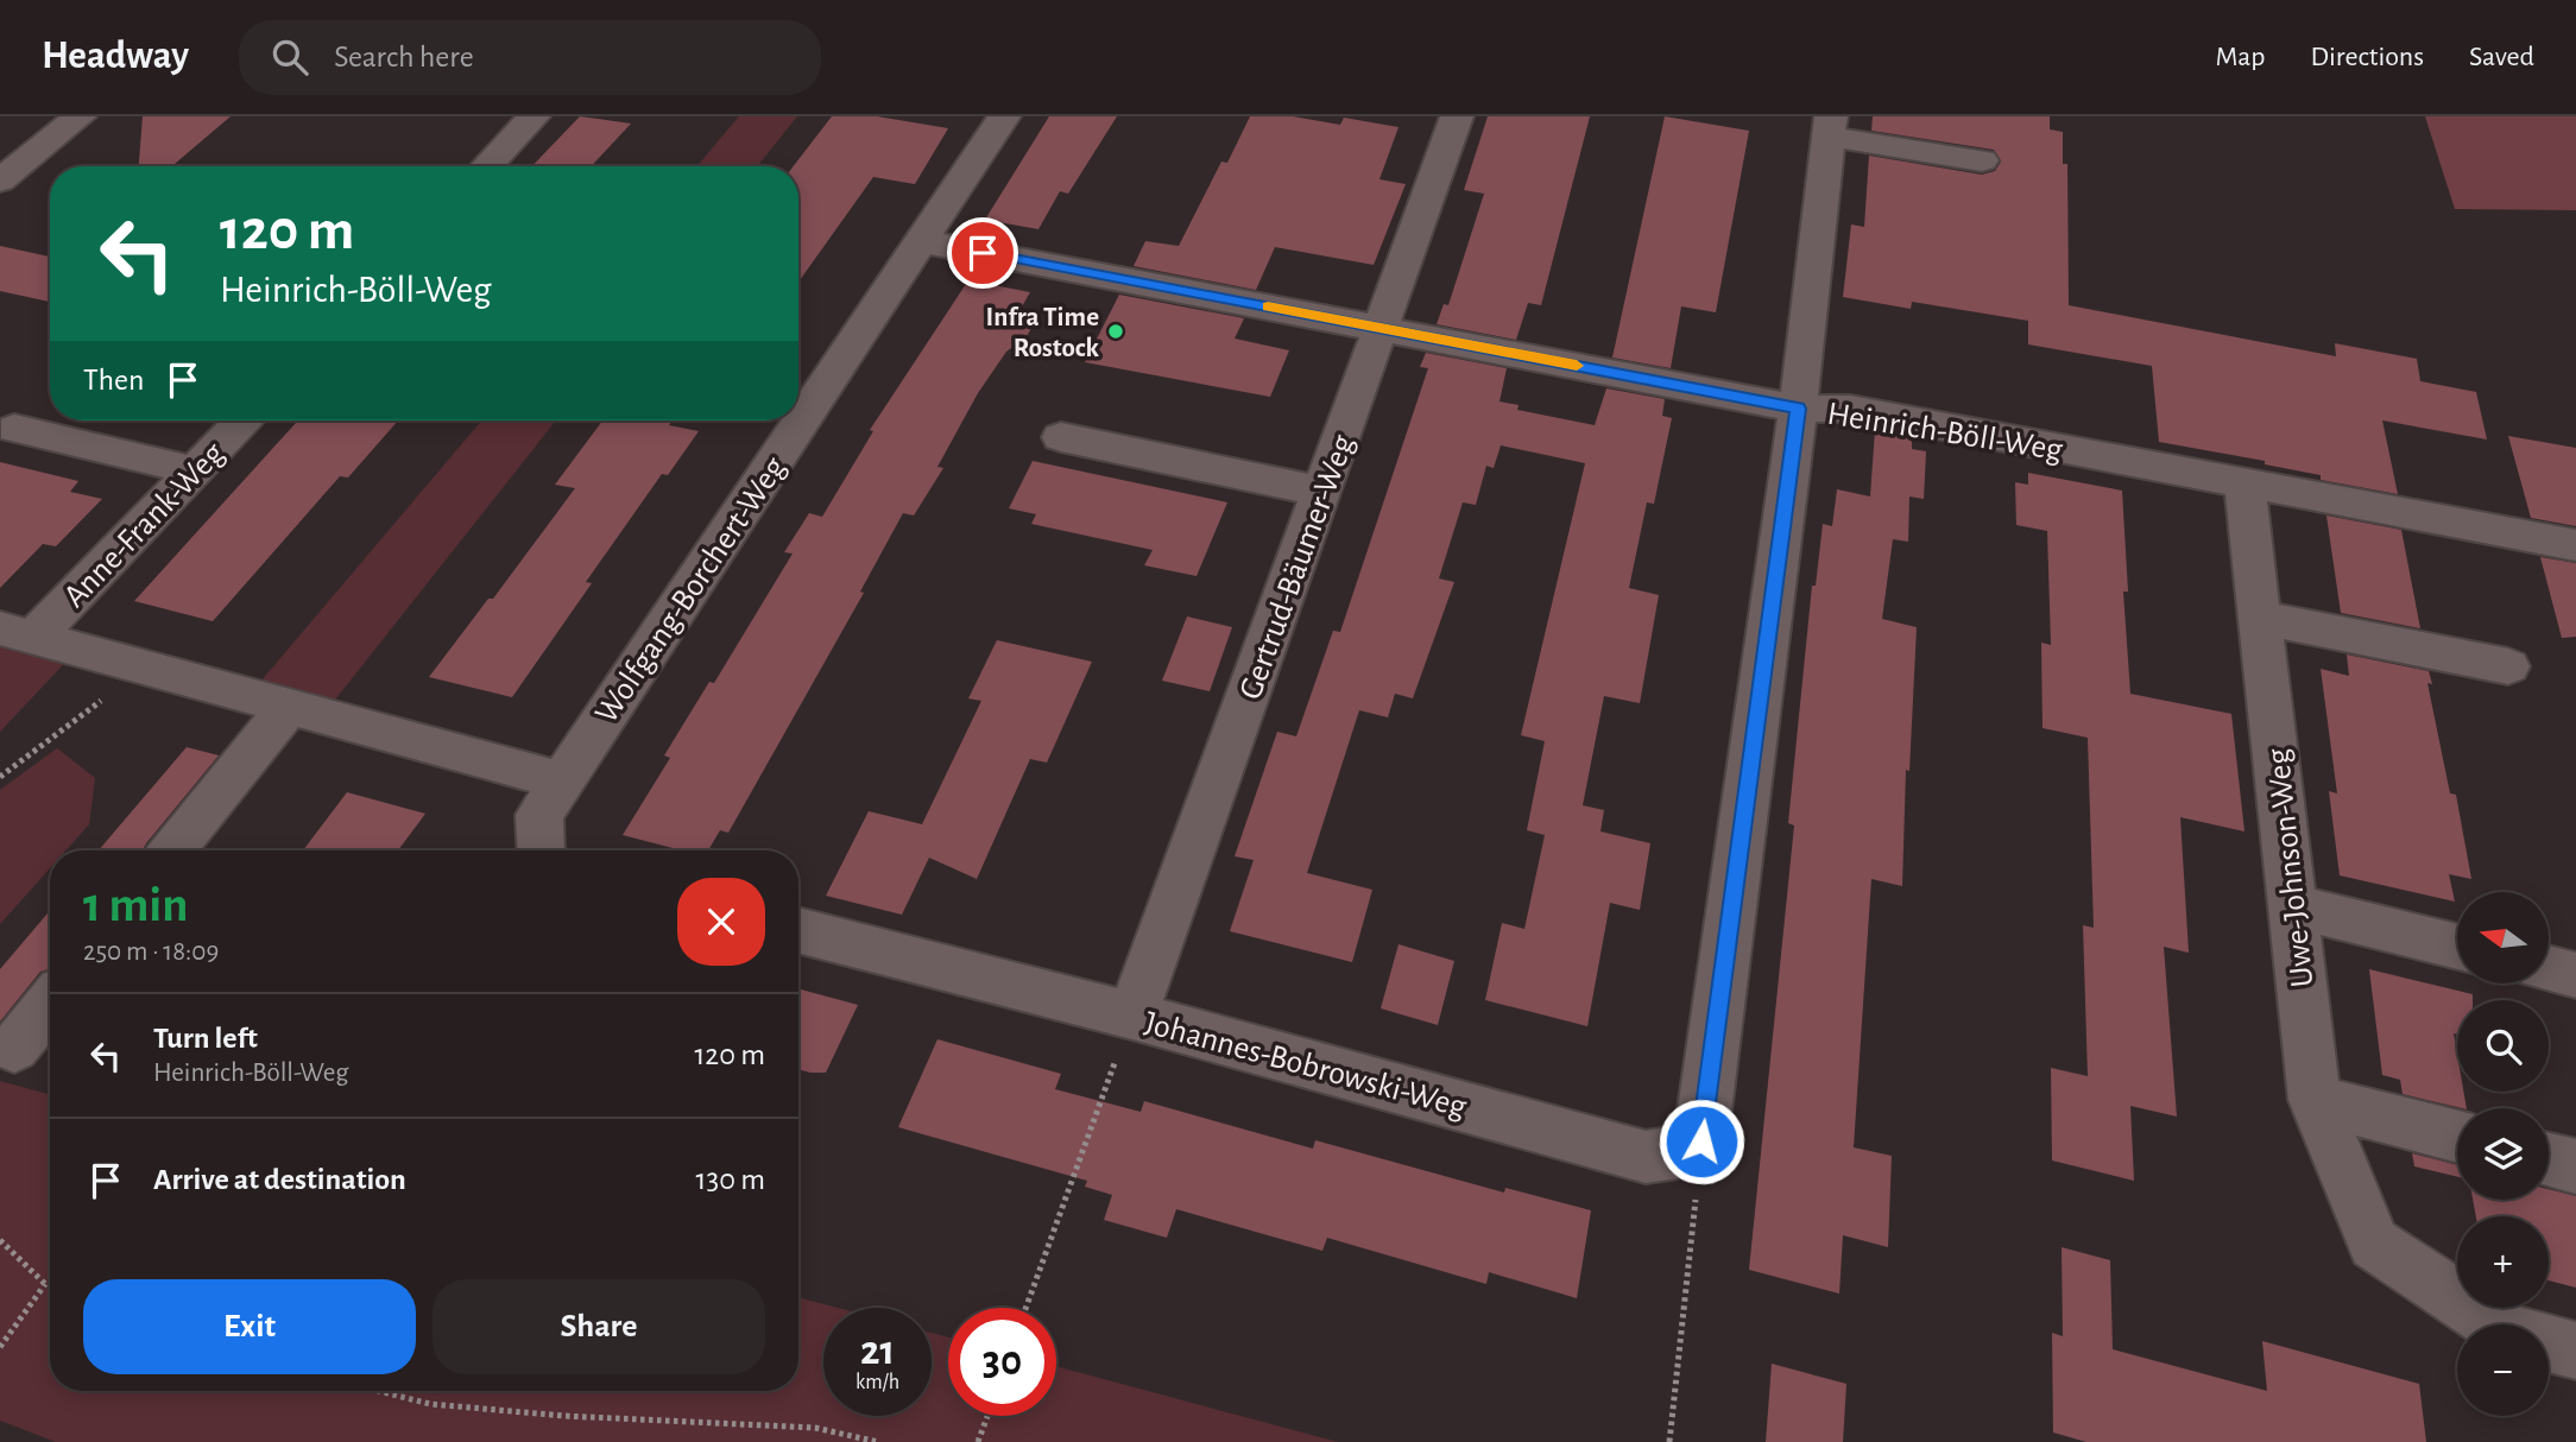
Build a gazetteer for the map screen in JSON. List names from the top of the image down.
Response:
{
  "streets": {
    "street": [
      "Heinrich-Böll-Weg",
      "Anne-Frank-Weg",
      "Gertrud-Bäumer-Weg",
      "Wolfgang-Borchert-Weg",
      "Uwe-Johnson-Weg",
      "Johannes-Bobrowski-Weg"
    ]
  },
  "crossings": [
    ["Heinrich-Böll-Weg", "Gertrud-Bäumer-Weg"],
    ["Heinrich-Böll-Weg", "Wolfgang-Borchert-Weg"],
    ["Heinrich-Böll-Weg", "Uwe-Johnson-Weg"],
    ["Anne-Frank-Weg", "Wolfgang-Borchert-Weg"],
    ["Gertrud-Bäumer-Weg", "Johannes-Bobrowski-Weg"]
  ],
  "places": ["Infra Time Rostock"],
  "north": "left",
  "page": {
    "header": "Headway",
    "search": "Search here",
    "nav": ["Map", "Directions", "Saved"],
    "turn": ["120 m", "Heinrich-Böll-Weg"],
    "then": "Then",
    "heading": ["1 min", "250 m · 18:09"],
    "map_buttons": ["+", "−"],
    "list": [
      {
        "name": "Turn left",
        "note": "Heinrich-Böll-Weg",
        "value": "120 m"
      },
      {
        "name": "Arrive at destination",
        "value": "130 m"
      }
    ],
    "buttons": ["Exit", "Share"],
    "speed": "21 km/h",
    "limit": "30"
  }
}
